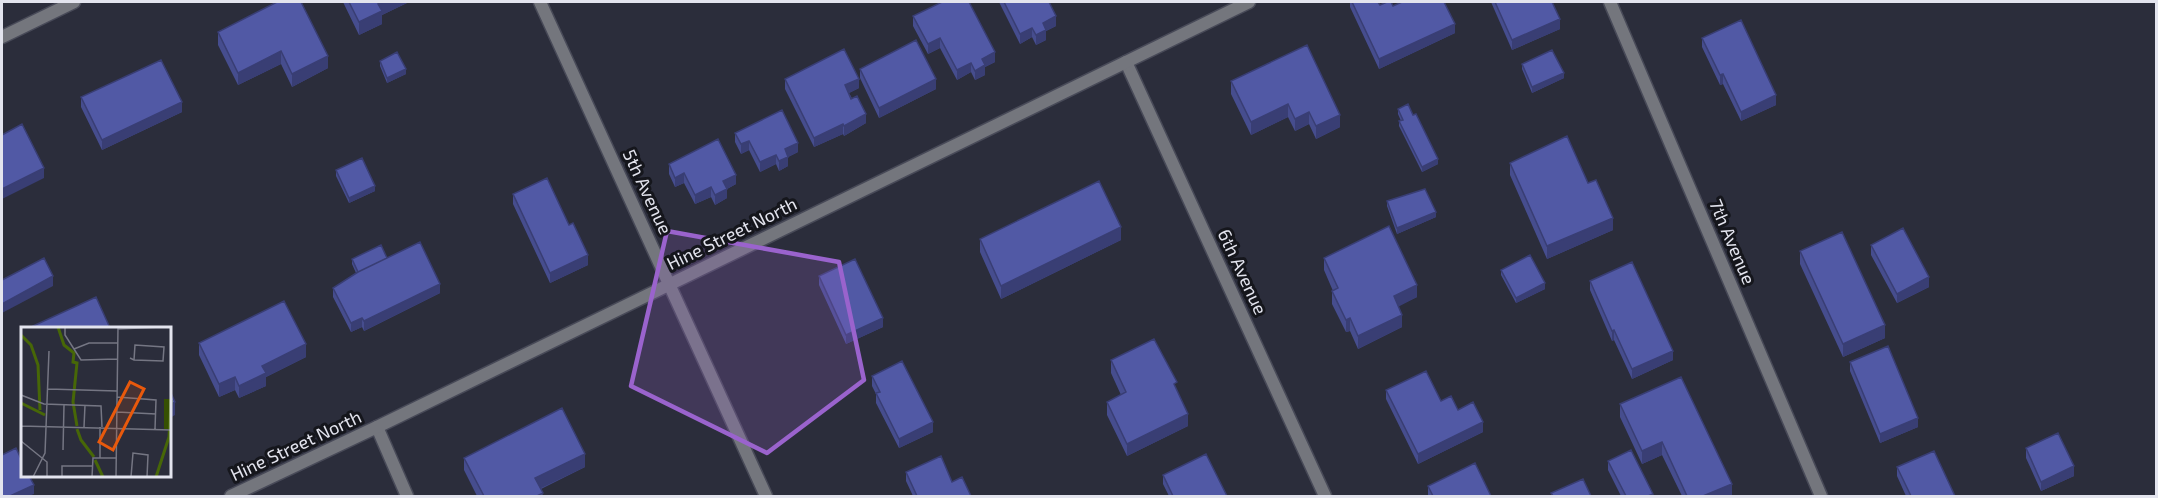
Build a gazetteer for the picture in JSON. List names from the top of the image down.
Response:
{
  "streets": {
    "street": [
      "5th Avenue",
      "Hine Street North",
      "7th Avenue",
      "6th Avenue"
    ]
  },
  "crossings": [
    ["5th Avenue", "Hine Street North"],
    ["Hine Street North", "6th Avenue"]
  ]
}
